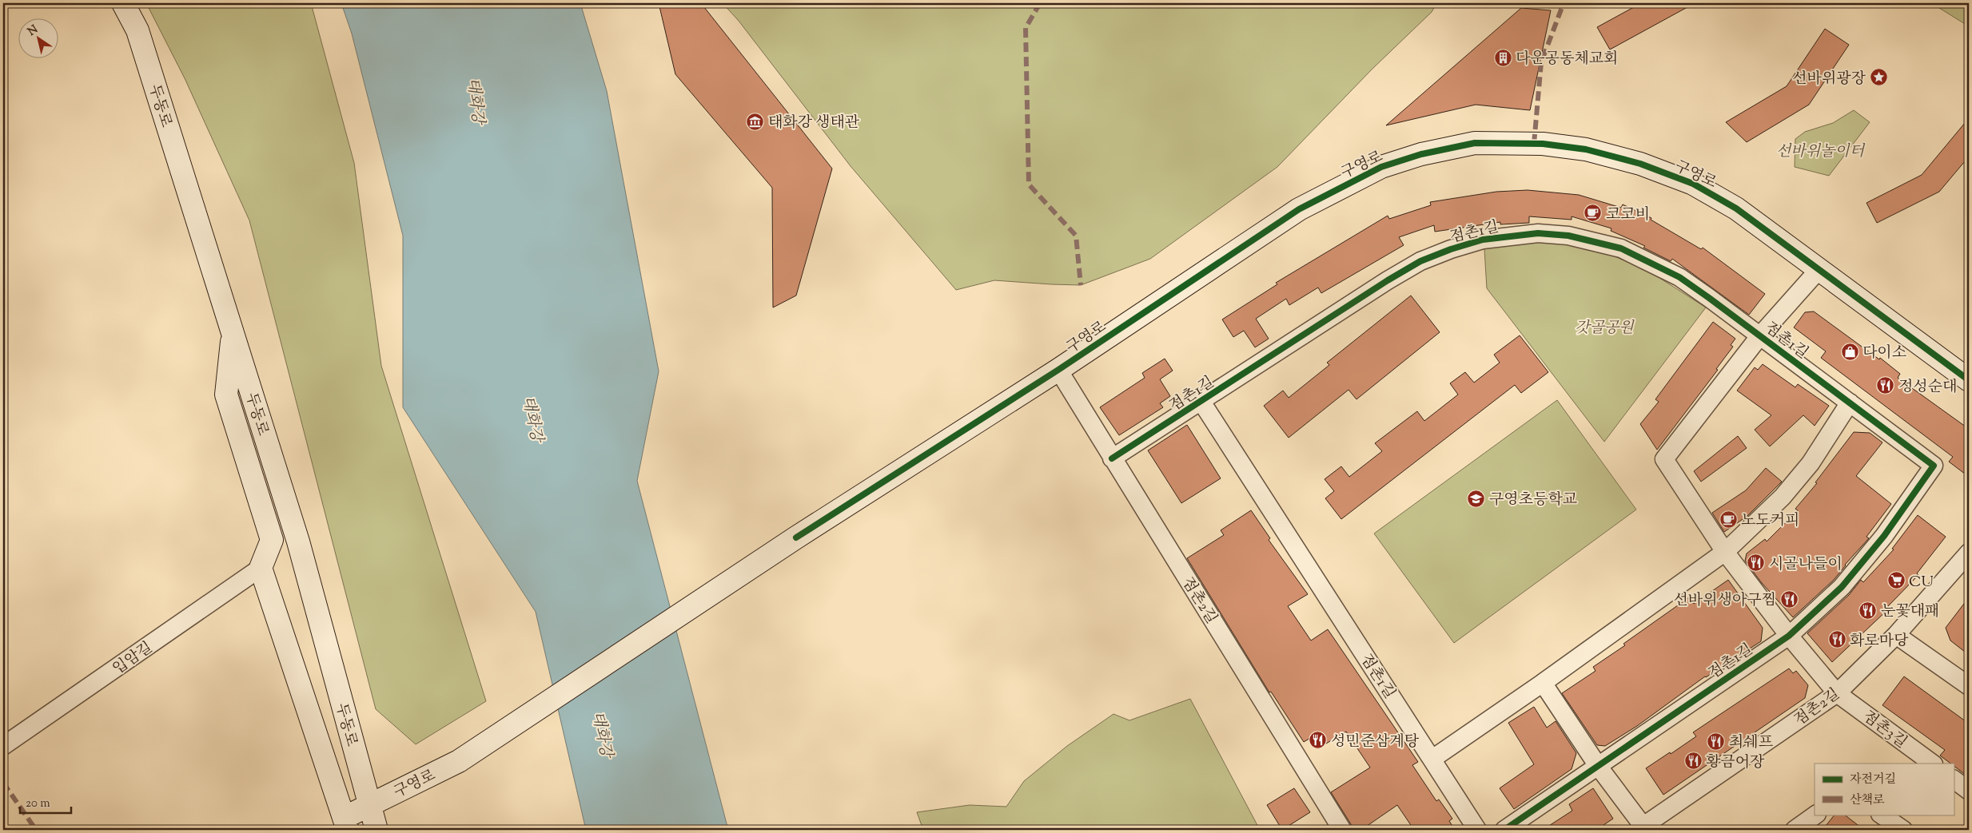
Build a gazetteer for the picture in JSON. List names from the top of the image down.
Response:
{
  "streets": {
    "main road": ["두동로", "구영로"],
    "street": [
      "점촌1길",
      "점촌2길",
      "입암길",
      "점촌3길"
    ]
  },
  "crossings": [
    ["두동로", "구영로"],
    ["구영로", "점촌1길"],
    ["구영로", "점촌2길"],
    ["점촌1길", "점촌2길"],
    ["점촌1길", "점촌3길"],
    ["점촌2길", "점촌3길"]
  ],
  "water": ["태화강"],
  "parks": ["선바위놀이터", "갓골공원"],
  "places": {
    "building": ["다운공동체교회"],
    "place": ["선바위광장"],
    "museum": ["태화강 생태관"],
    "cafe": ["코코비", "노도커피"],
    "shop": ["다이소"],
    "restaurant": [
      "정성순대",
      "시골나들이",
      "선바위생아구찜",
      "눈꽃대패",
      "화로마당",
      "성민준삼계탕",
      "최쉐프",
      "황금어장"
    ],
    "school or university": ["구영초등학교"],
    "supermarket": ["CU"]
  },
  "legend": ["자전거길", "산책로"],
  "scale_bar": "20 m",
  "north": "top left"
}
